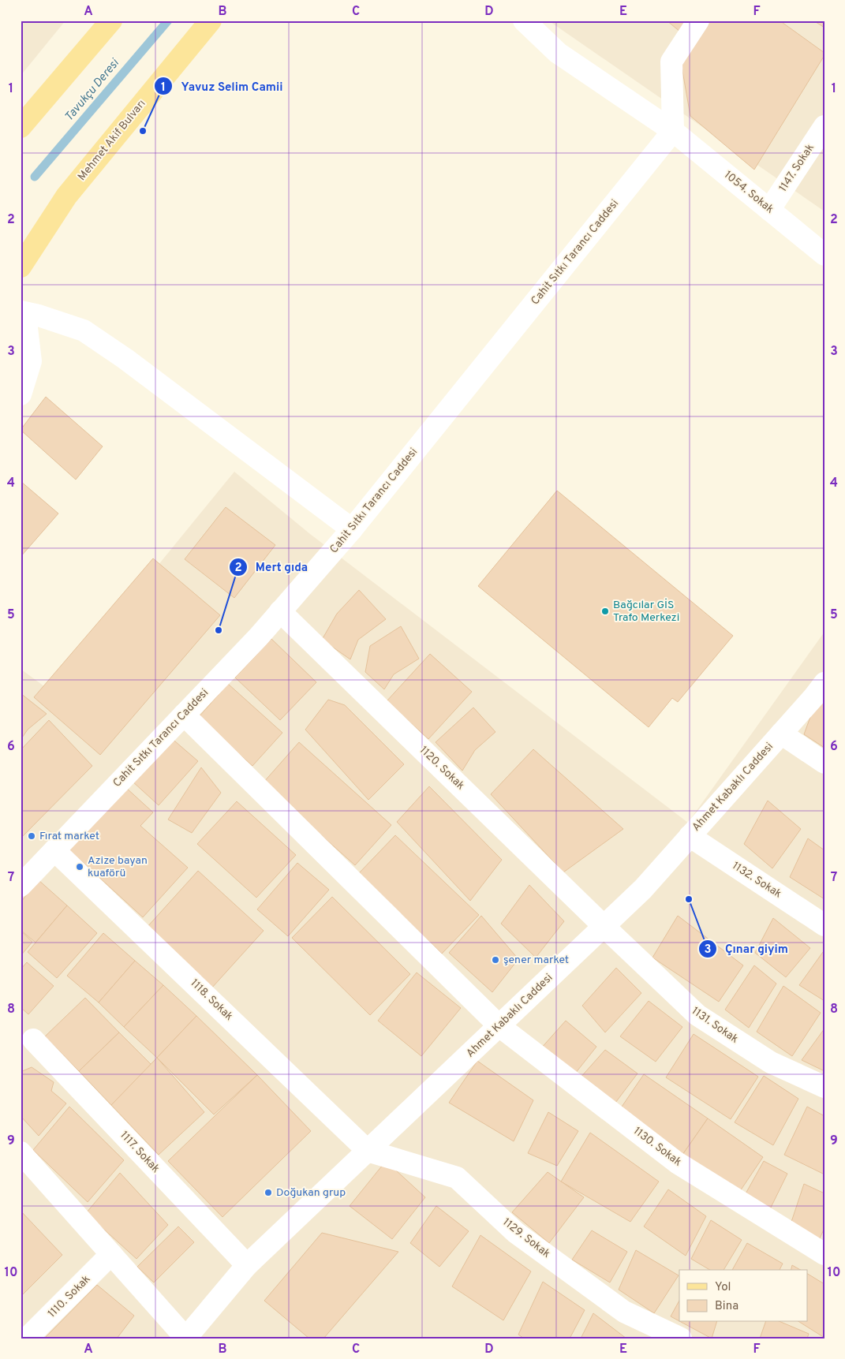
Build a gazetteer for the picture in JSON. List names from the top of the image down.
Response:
{
  "streets": {
    "main road": ["Mehmet Akif Bulvarı"],
    "street": [
      "1147. Sokak",
      "1054. Sokak",
      "Cahit Sıtkı Tarancı Caddesi",
      "1120. Sokak",
      "Ahmet Kabaklı Caddesi",
      "1132. Sokak",
      "1118. Sokak",
      "1131. Sokak",
      "1130. Sokak",
      "1117. Sokak",
      "1129. Sokak",
      "1110. Sokak"
    ]
  },
  "crossings": [
    ["1147. Sokak", "1054. Sokak"],
    ["1054. Sokak", "Cahit Sıtkı Tarancı Caddesi"],
    ["Cahit Sıtkı Tarancı Caddesi", "1120. Sokak"],
    ["Cahit Sıtkı Tarancı Caddesi", "1118. Sokak"],
    ["Cahit Sıtkı Tarancı Caddesi", "1130. Sokak"],
    ["1120. Sokak", "Ahmet Kabaklı Caddesi"],
    ["1120. Sokak", "1131. Sokak"],
    ["Ahmet Kabaklı Caddesi", "1132. Sokak"],
    ["Ahmet Kabaklı Caddesi", "1118. Sokak"],
    ["Ahmet Kabaklı Caddesi", "1131. Sokak"],
    ["Ahmet Kabaklı Caddesi", "1130. Sokak"],
    ["Ahmet Kabaklı Caddesi", "1117. Sokak"],
    ["Ahmet Kabaklı Caddesi", "1129. Sokak"],
    ["1118. Sokak", "1129. Sokak"]
  ],
  "water": ["Tavukçu Deresi"],
  "places": [
    "Yavuz Selim Camii",
    "Bağcılar GİS Trafo Merkezi",
    "Mert gıda",
    "Fırat market",
    "Azize bayan kuaförü",
    "Çınar giyim",
    "şener market",
    "Doğukan grup"
  ],
  "legend": ["Yol", "Bina"],
  "grid": {
    "columns": [
      "A",
      "B",
      "C",
      "D",
      "E",
      "F"
    ],
    "rows": [
      "1",
      "2",
      "3",
      "4",
      "5",
      "6",
      "7",
      "8",
      "9",
      "10"
    ]
  }
}
